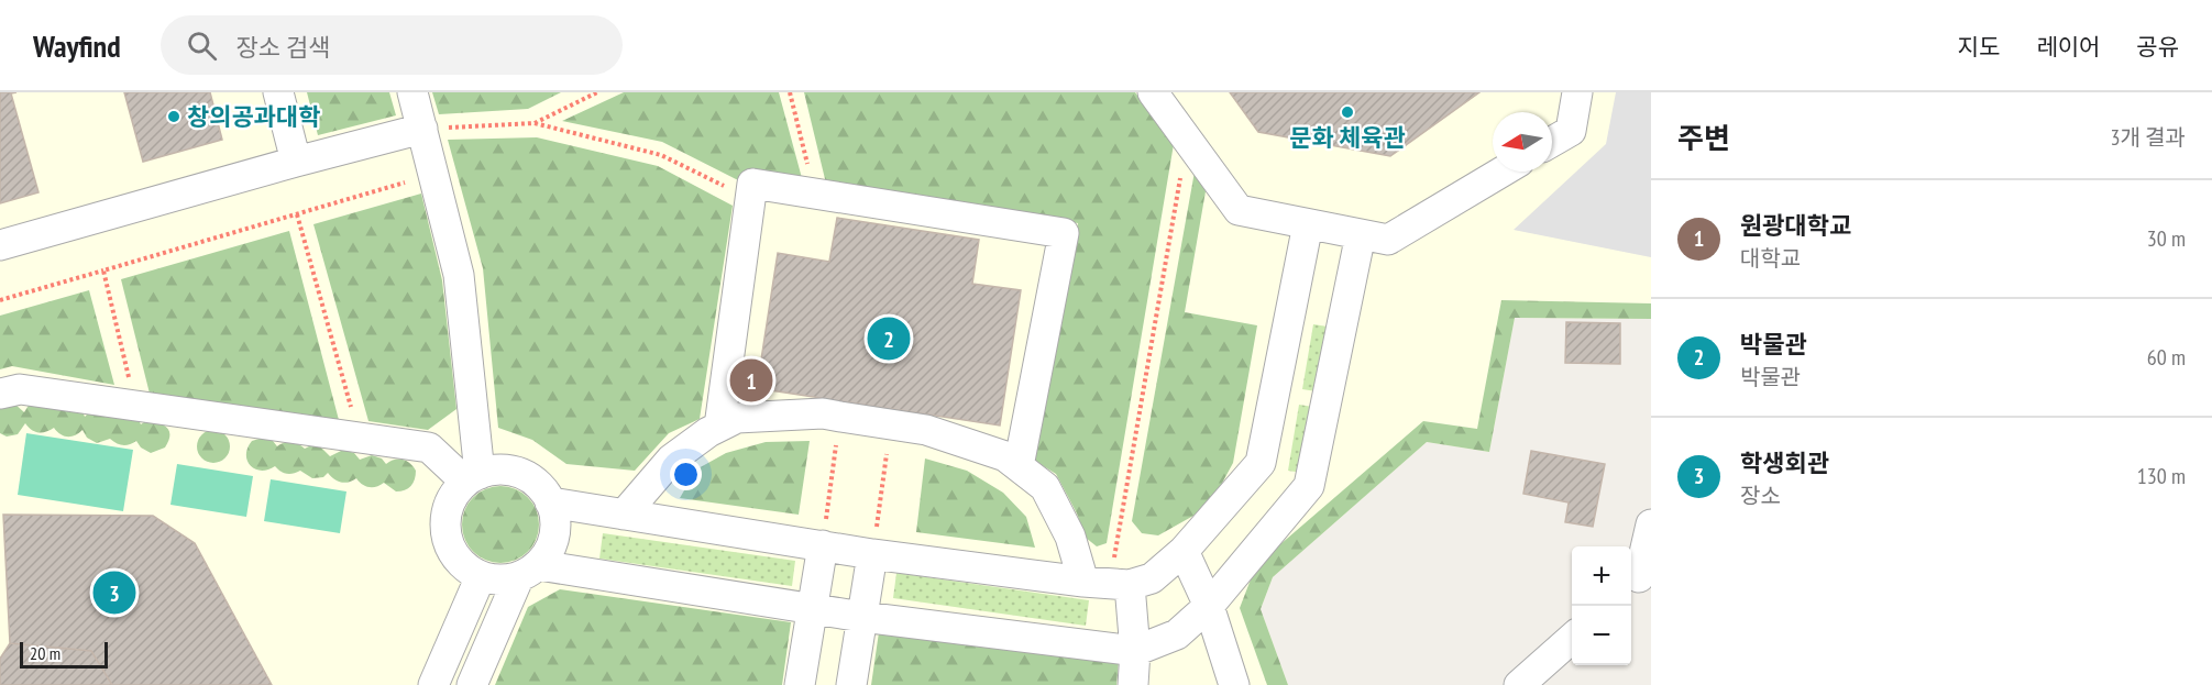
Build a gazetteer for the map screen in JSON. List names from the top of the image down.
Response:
{
  "places": ["문화 체육관", "창의공과대학"],
  "scale_bar": "20 m",
  "north": "left",
  "page": {
    "header": "Wayfind",
    "search": "장소 검색",
    "nav": ["지도", "레이어", "공유"],
    "heading": ["주변", "3개 결과"],
    "list": [
      {
        "mark": "1",
        "name": "원광대학교",
        "note": "대학교",
        "value": "30 m"
      },
      {
        "mark": "2",
        "name": "박물관",
        "note": "박물관",
        "value": "60 m"
      },
      {
        "mark": "3",
        "name": "학생회관",
        "note": "장소",
        "value": "130 m"
      }
    ],
    "pins": ["2", "1", "3"],
    "map_buttons": ["+", "−"],
    "scale": "20 m"
  }
}
